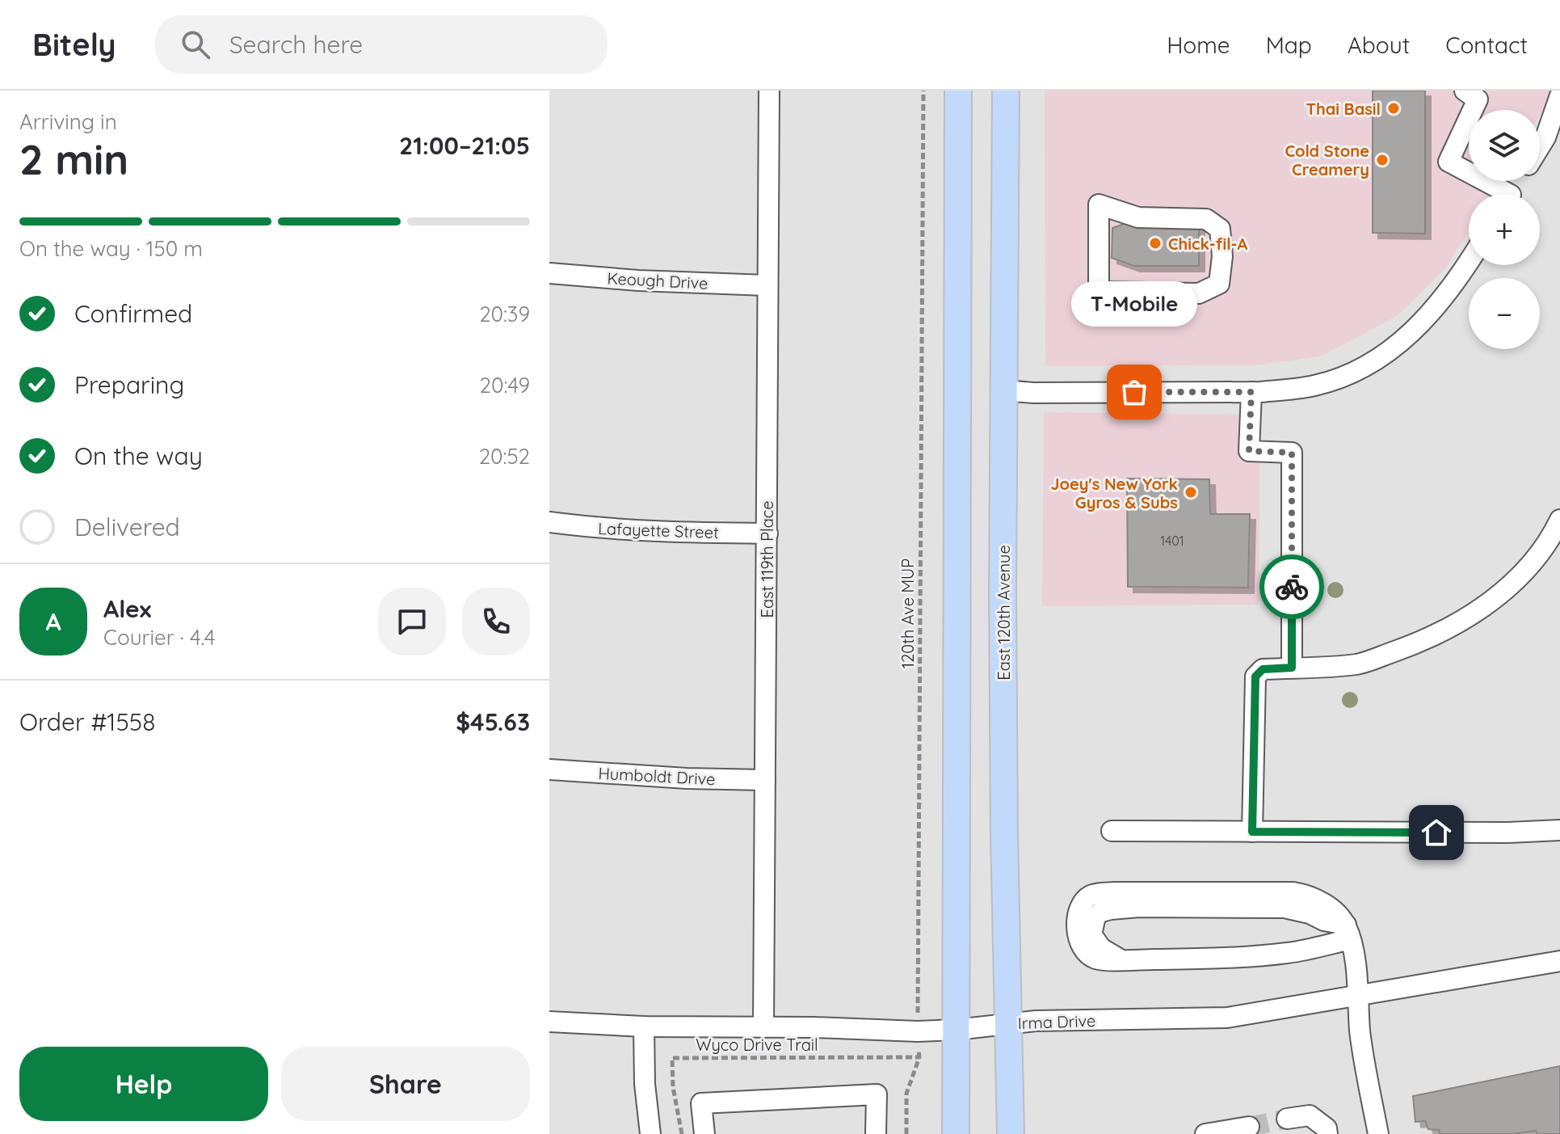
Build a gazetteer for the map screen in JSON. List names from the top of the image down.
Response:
{
  "streets": {
    "main road": ["East 120th Avenue"],
    "street": [
      "Keough Drive",
      "Lafayette Street",
      "East 119th Place",
      "Humboldt Drive",
      "Irma Drive"
    ],
    "path": ["120th Ave MUP", "Wyco Drive Trail"]
  },
  "crossings": [
    ["Keough Drive", "East 119th Place"],
    ["Lafayette Street", "East 119th Place"],
    ["East 119th Place", "Humboldt Drive"],
    ["East 119th Place", "Irma Drive"],
    ["East 120th Avenue", "Irma Drive"],
    ["120th Ave MUP", "Irma Drive"],
    ["120th Ave MUP", "Wyco Drive Trail"]
  ],
  "places": [
    "Thai Basil",
    "Cold Stone Creamery",
    "Chick-fil-A",
    "T-Mobile",
    "Joey's New York Gyros & Subs"
  ],
  "house_numbers": ["1401"],
  "page": {
    "header": "Bitely",
    "search": "Search here",
    "nav": [
      "Home",
      "Map",
      "About",
      "Contact"
    ],
    "heading": ["2 min", "Arriving in", "21:00–21:05"],
    "panel": [
      "Alex",
      "Courier · 4.4",
      "Order #1558",
      "$45.63"
    ],
    "map_buttons": ["+", "−"],
    "bar": "On the way · 150 m",
    "list": [
      ["Confirmed", "20:39"],
      ["Preparing", "20:49"],
      ["On the way", "20:52"],
      "Delivered"
    ],
    "bubble": "T-Mobile",
    "round": "A",
    "buttons": ["Help", "Share"]
  }
}
